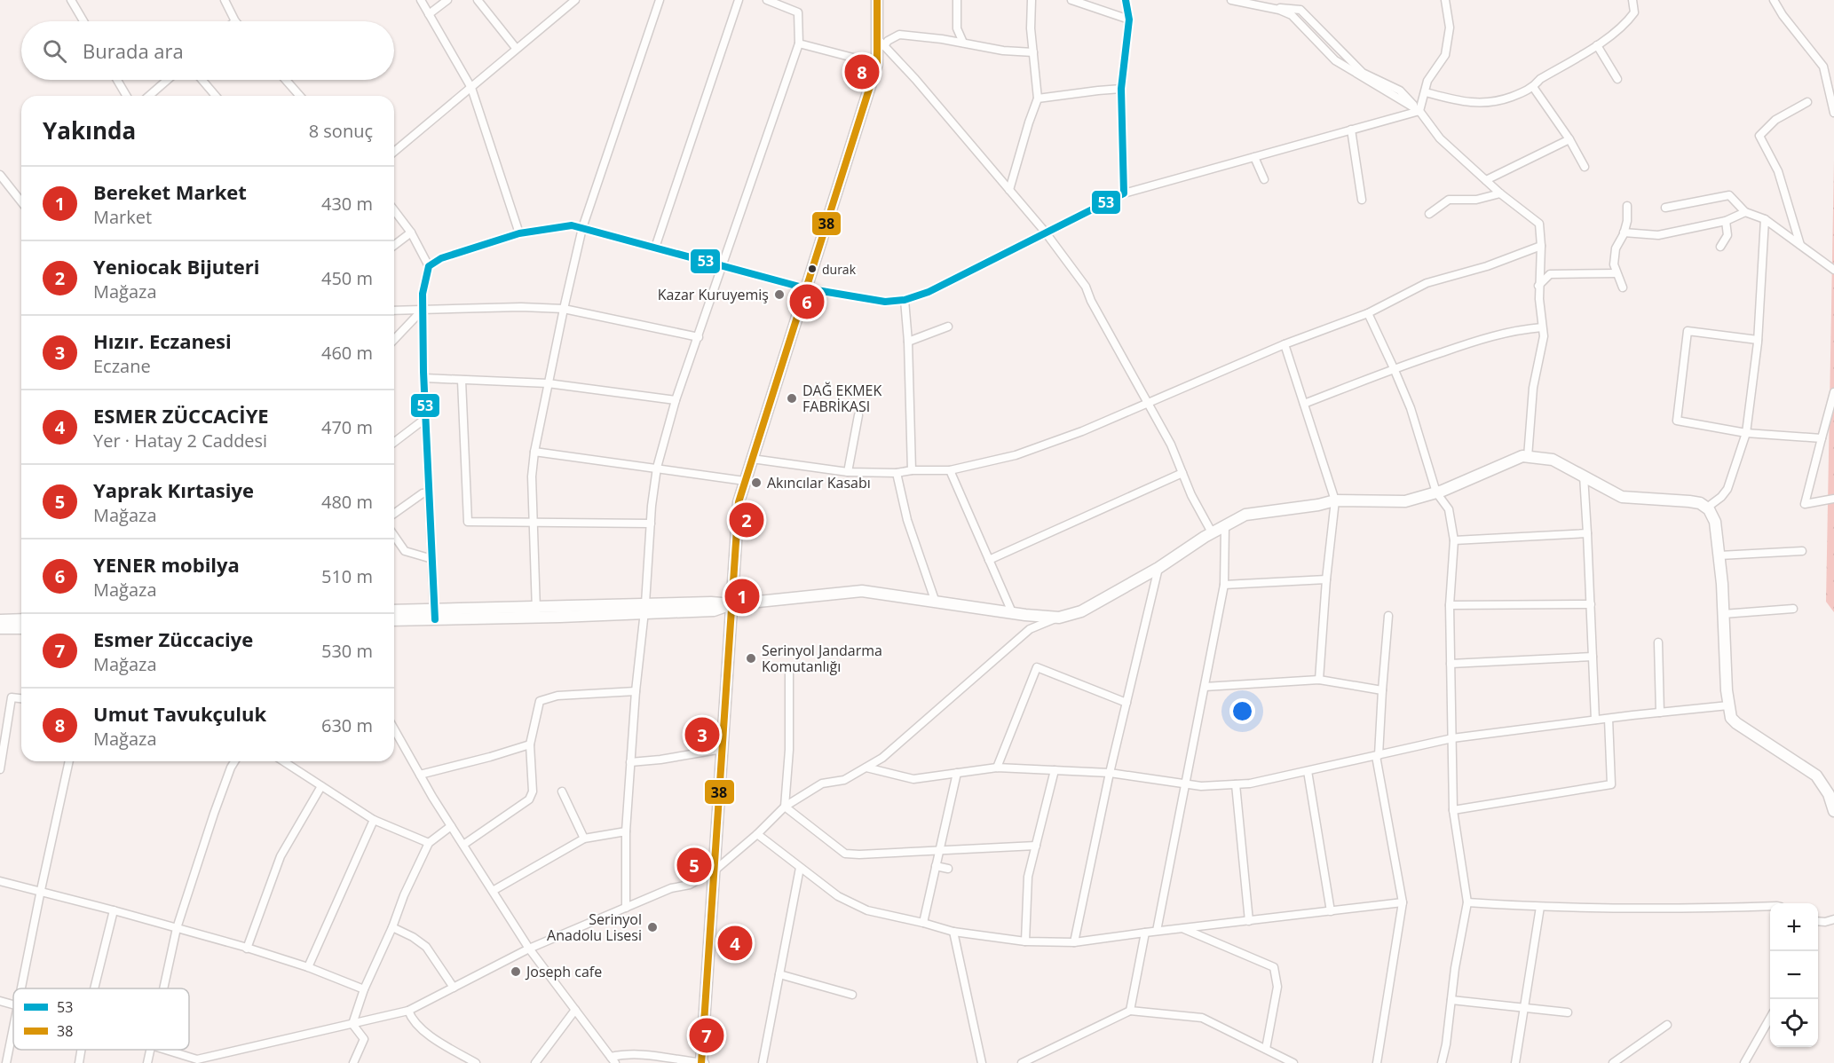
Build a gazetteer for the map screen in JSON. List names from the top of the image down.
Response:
{
  "places": [
    "durak",
    "Kazar Kuruyemiş",
    "DAĞ EKMEK FABRİKASI",
    "Akıncılar Kasabı",
    "Serinyol Jandarma Komutanlığı",
    "Serinyol Anadolu Lisesi",
    "Joseph cafe"
  ],
  "lines": ["transit line 53", "transit line 38"],
  "legend": ["53", "38"],
  "page": {
    "search": "Burada ara",
    "pins": [
      "8",
      "6",
      "2",
      "1",
      "3",
      "5",
      "4",
      "7"
    ],
    "heading": ["Yakında", "8 sonuç"],
    "list": [
      {
        "mark": "1",
        "name": "Bereket Market",
        "note": "Market",
        "value": "430 m"
      },
      {
        "mark": "2",
        "name": "Yeniocak Bijuteri",
        "note": "Mağaza",
        "value": "450 m"
      },
      {
        "mark": "3",
        "name": "Hızır. Eczanesi",
        "note": "Eczane",
        "value": "460 m"
      },
      {
        "mark": "4",
        "name": "ESMER ZÜCCACİYE",
        "note": "Yer · Hatay 2 Caddesi",
        "value": "470 m"
      },
      {
        "mark": "5",
        "name": "Yaprak Kırtasiye",
        "note": "Mağaza",
        "value": "480 m"
      },
      {
        "mark": "6",
        "name": "YENER mobilya",
        "note": "Mağaza",
        "value": "510 m"
      },
      {
        "mark": "7",
        "name": "Esmer Züccaciye",
        "note": "Mağaza",
        "value": "530 m"
      },
      {
        "mark": "8",
        "name": "Umut Tavukçuluk",
        "note": "Mağaza",
        "value": "630 m"
      }
    ],
    "map_buttons": ["+", "−"]
  }
}
